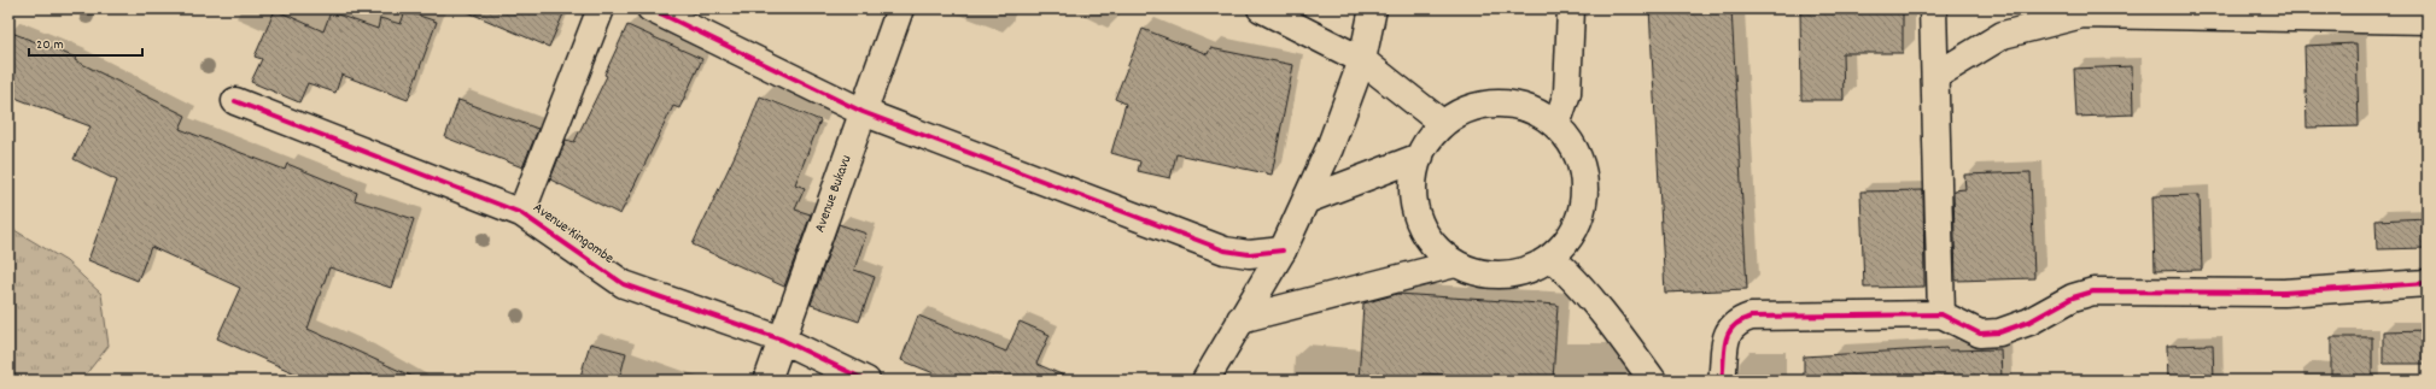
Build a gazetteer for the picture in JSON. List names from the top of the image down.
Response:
{
  "streets": {
    "street": ["Avenue Bukavu", "Avenue Kingombe"]
  },
  "crossings": [
    ["Avenue Bukavu", "Avenue Kingombe"]
  ],
  "scale_bar": "20 m"
}
